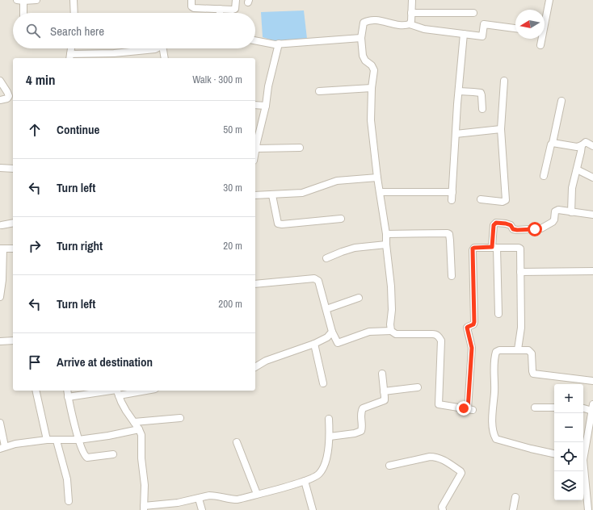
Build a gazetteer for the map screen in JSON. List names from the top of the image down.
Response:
{
  "north": "left",
  "page": {
    "search": "Search here",
    "heading": ["4 min", "Walk · 300 m"],
    "list": [
      ["Continue", "50 m"],
      ["Turn left", "30 m"],
      ["Turn right", "20 m"],
      ["Turn left", "200 m"],
      "Arrive at destination"
    ],
    "map_buttons": ["+", "−"]
  }
}
